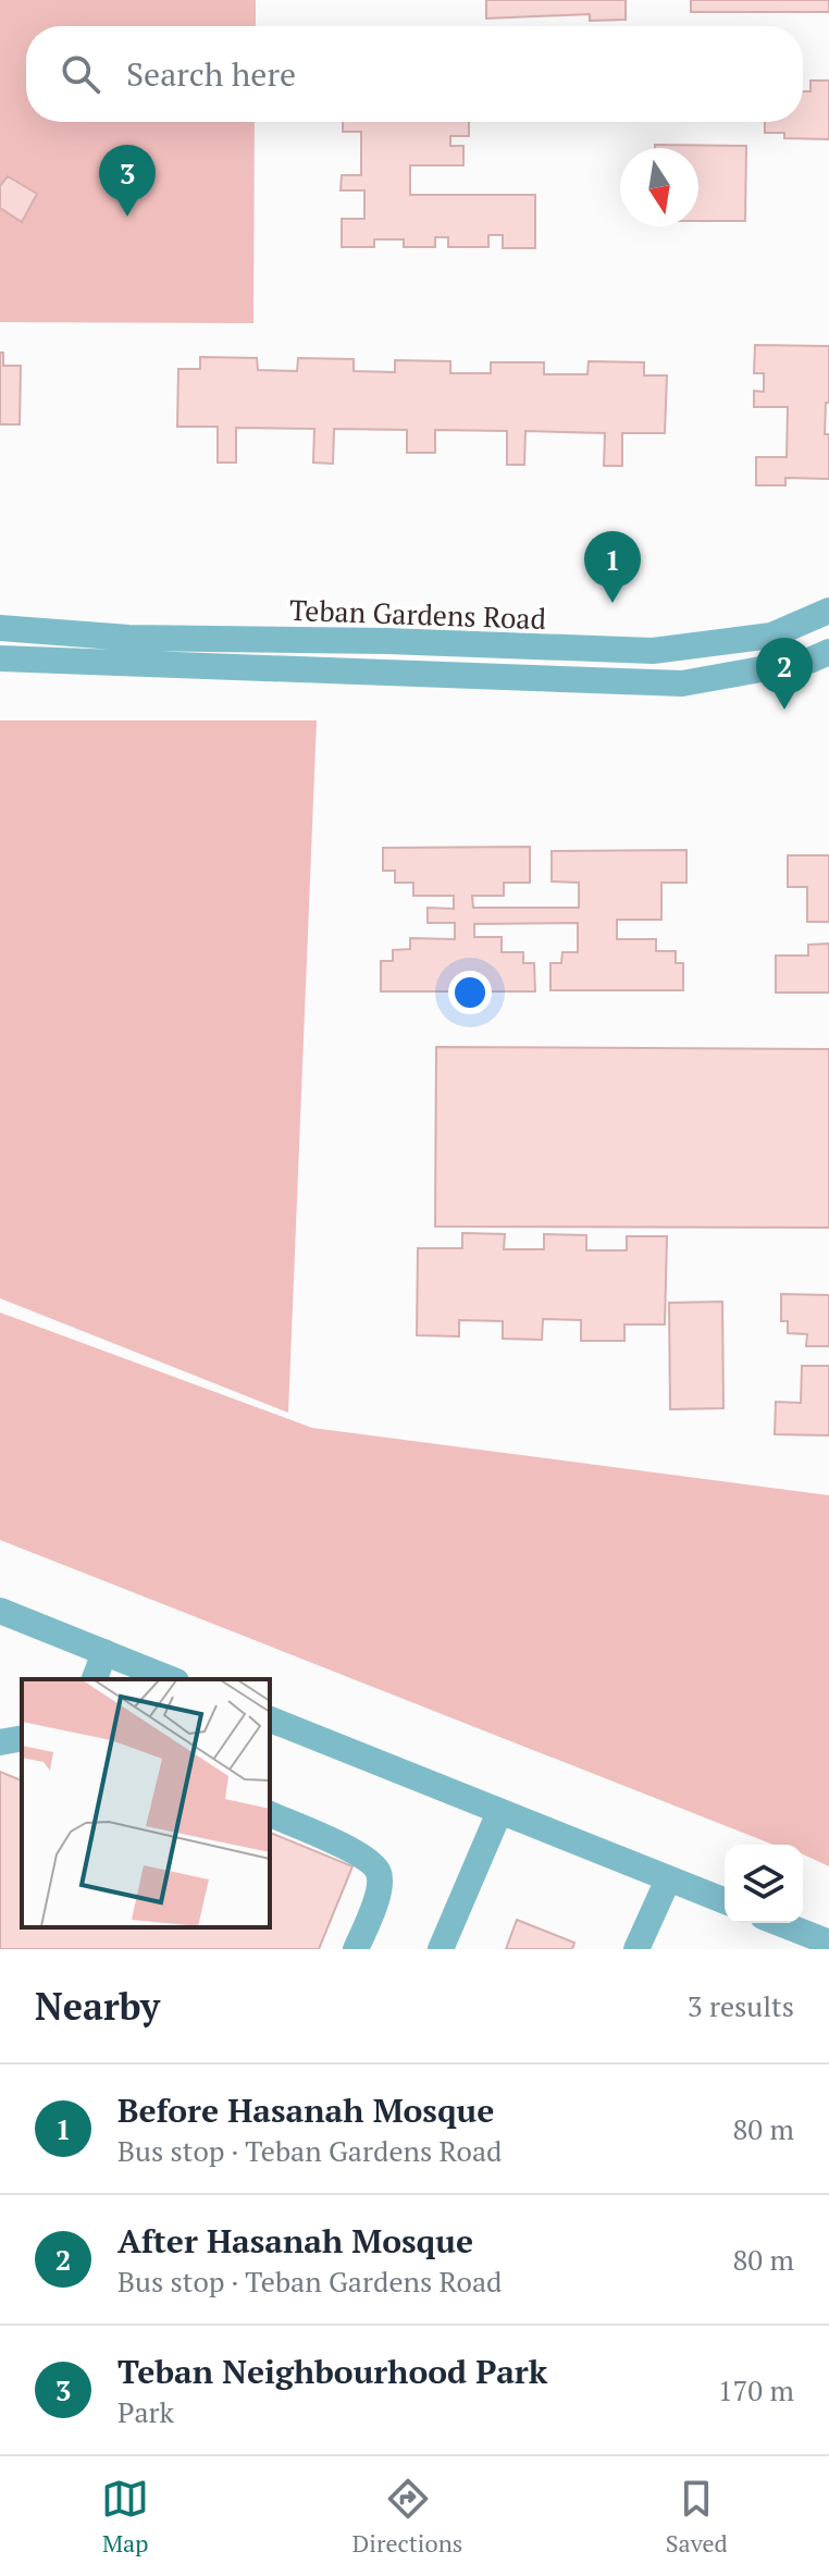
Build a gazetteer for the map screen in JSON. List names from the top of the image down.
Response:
{
  "streets": {
    "street": ["Teban Gardens Road"]
  },
  "north": "bottom",
  "page": {
    "search": "Search here",
    "pins": ["3", "1", "2"],
    "heading": ["Nearby", "3 results"],
    "list": [
      {
        "mark": "1",
        "name": "Before Hasanah Mosque",
        "note": "Bus stop · Teban Gardens Road",
        "value": "80 m"
      },
      {
        "mark": "2",
        "name": "After Hasanah Mosque",
        "note": "Bus stop · Teban Gardens Road",
        "value": "80 m"
      },
      {
        "mark": "3",
        "name": "Teban Neighbourhood Park",
        "note": "Park",
        "value": "170 m"
      }
    ],
    "nav": ["Map", "Directions", "Saved"]
  }
}
